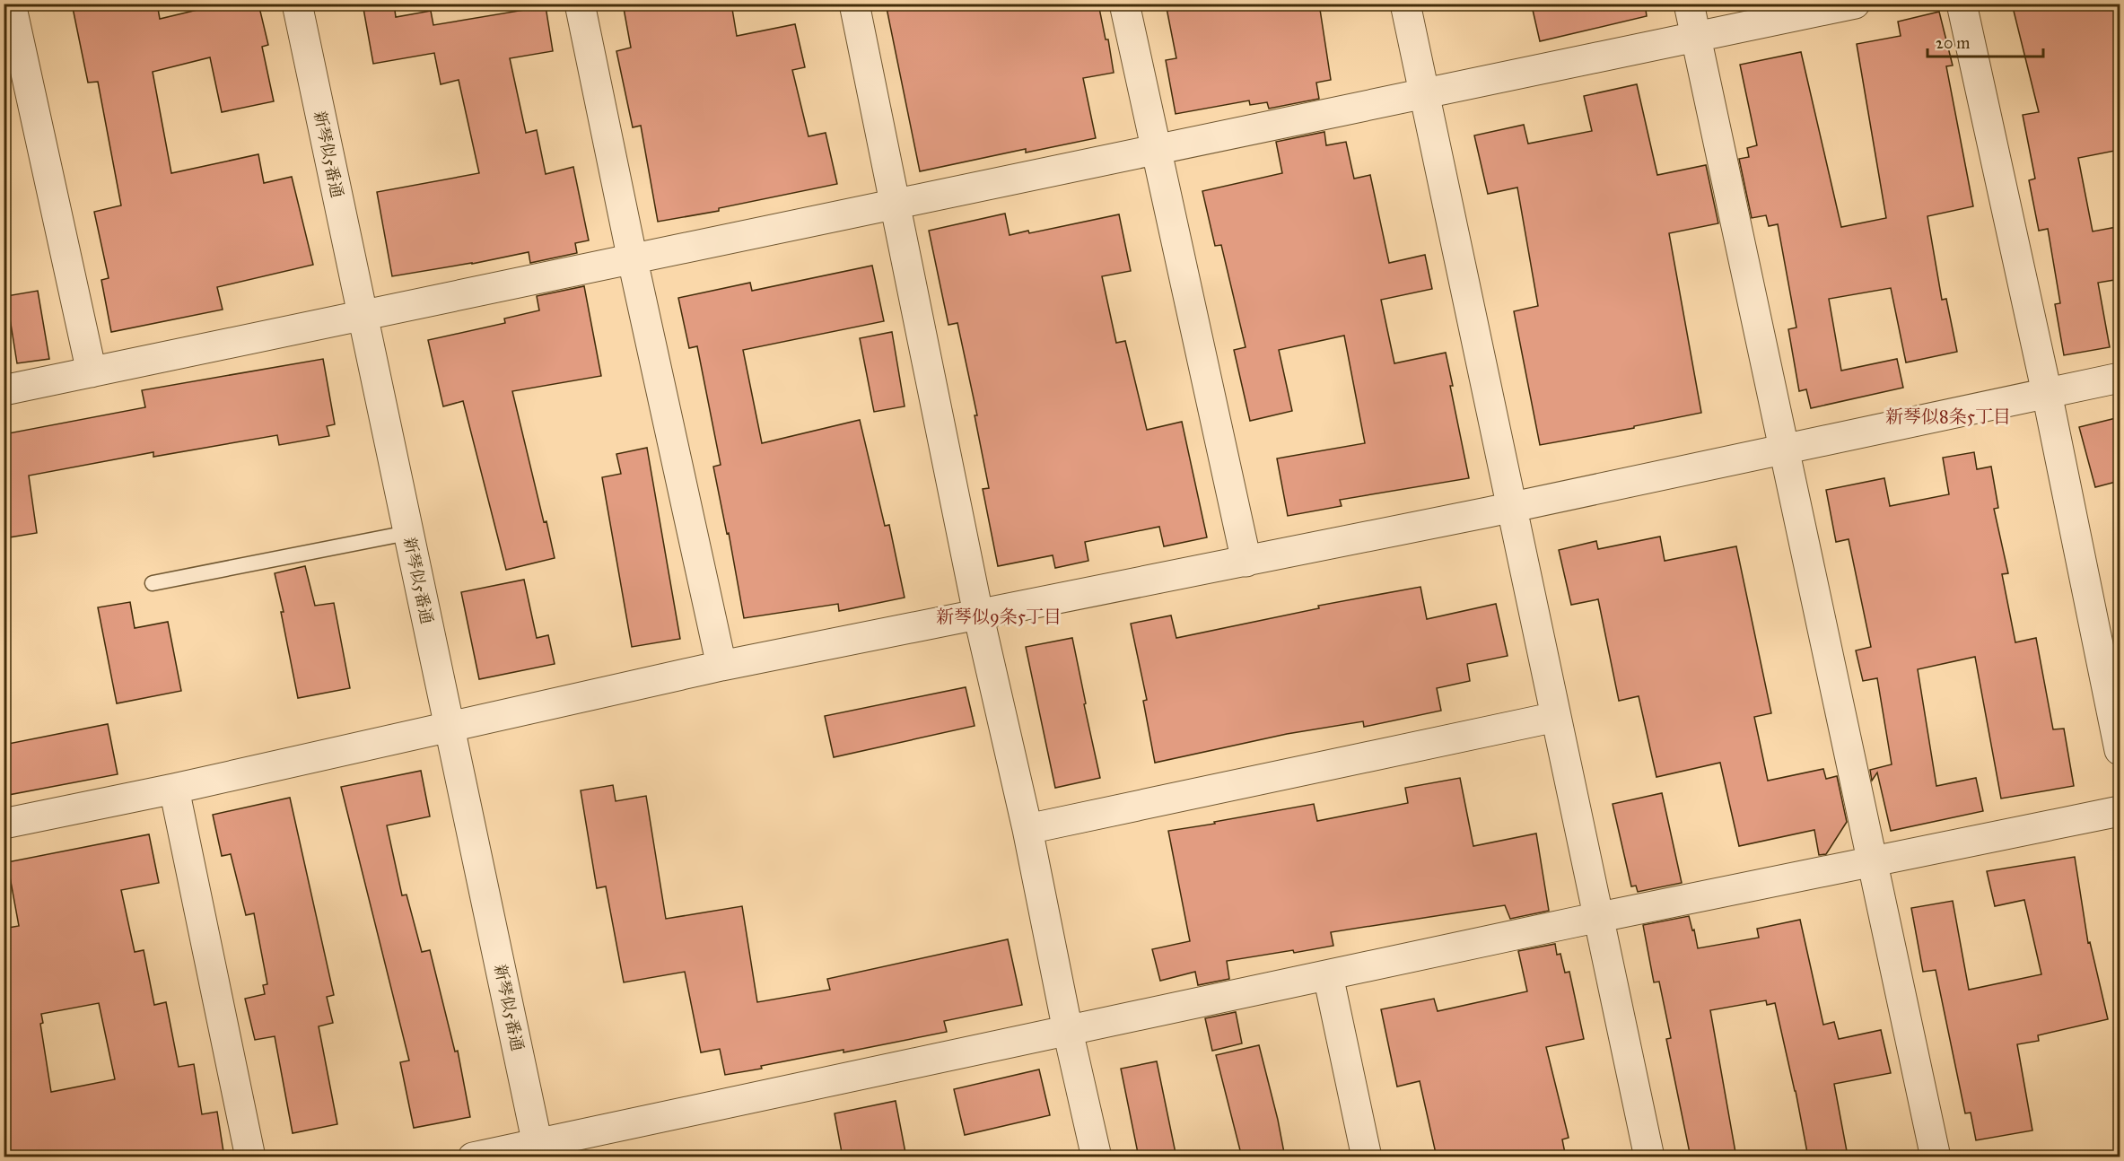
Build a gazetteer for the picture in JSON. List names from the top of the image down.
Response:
{
  "streets": {
    "street": ["新琴似5番通"]
  },
  "districts": ["新琴似8条5丁目", "新琴似9条5丁目"],
  "scale_bar": "20 m"
}
